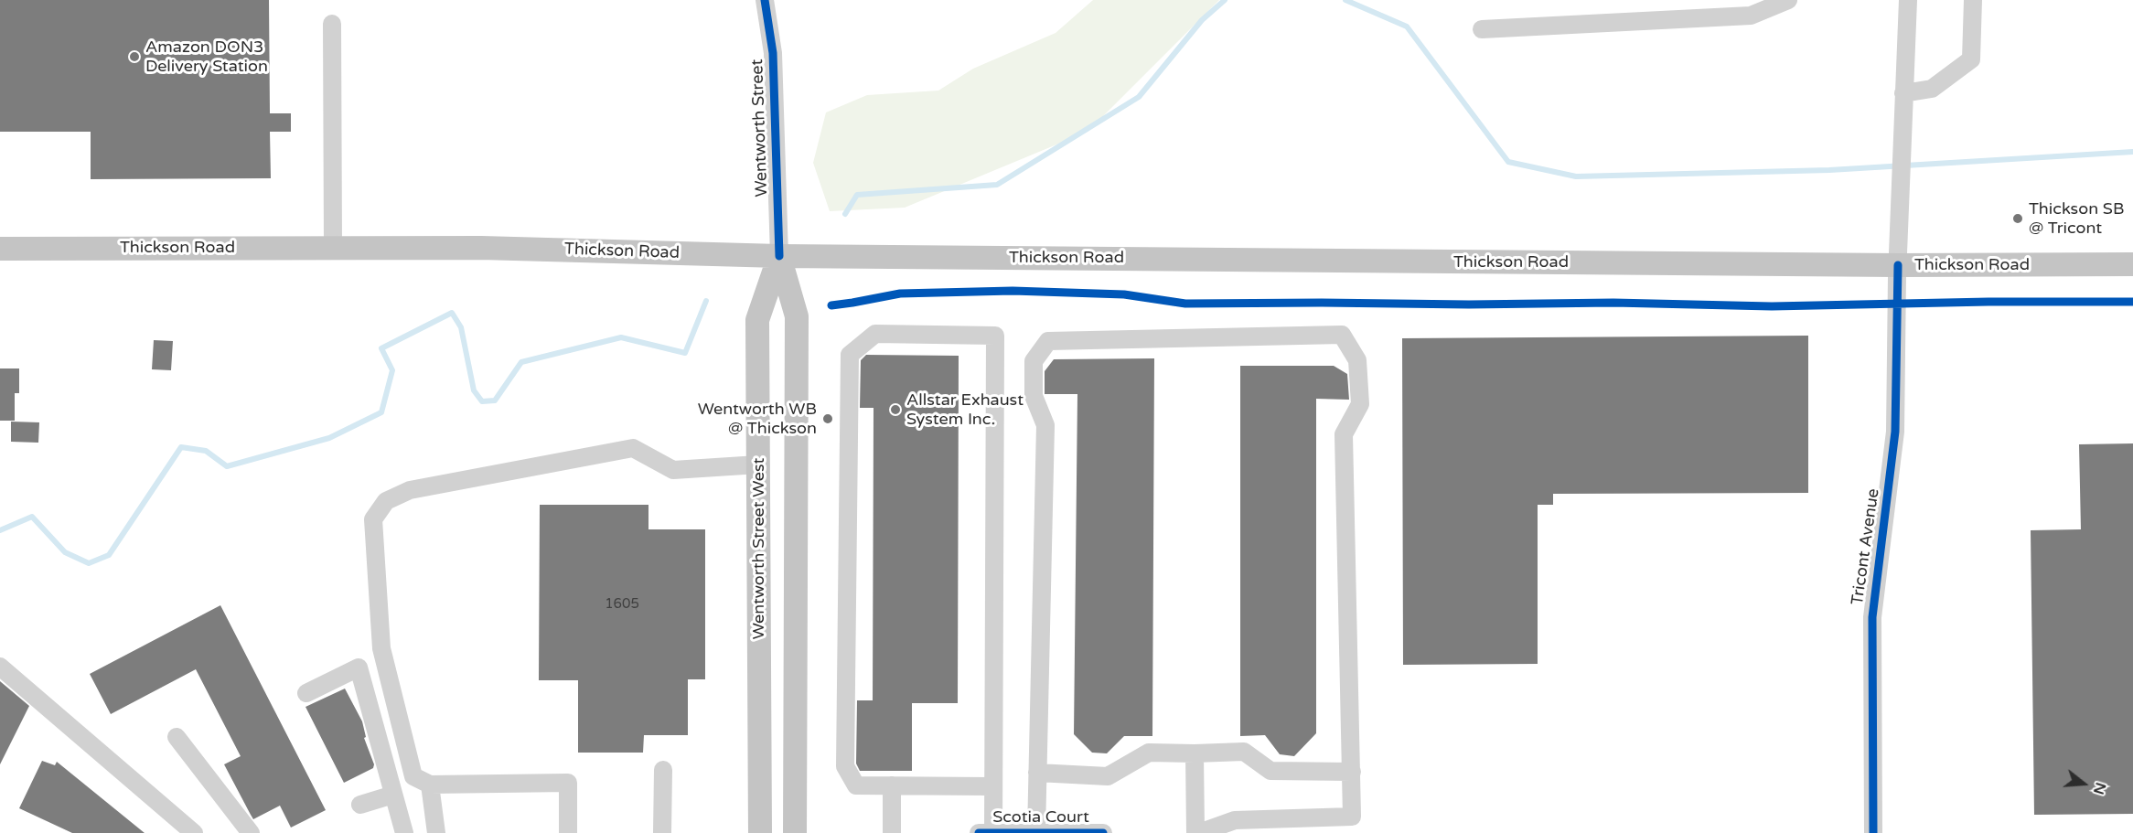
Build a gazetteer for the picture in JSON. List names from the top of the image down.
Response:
{
  "streets": {
    "main road": ["Thickson Road", "Wentworth Street West"],
    "street": ["Wentworth Street", "Tricont Avenue", "Scotia Court"]
  },
  "crossings": [
    ["Wentworth Street", "Thickson Road"],
    ["Wentworth Street", "Wentworth Street West"],
    ["Thickson Road", "Tricont Avenue"],
    ["Thickson Road", "Wentworth Street West"]
  ],
  "places": [
    "Amazon DON3 Delivery Station",
    "Thickson SB @ Tricont",
    "Allstar Exhaust System Inc.",
    "Wentworth WB @ Thickson"
  ],
  "house_numbers": ["1605"],
  "north": "right"
}
